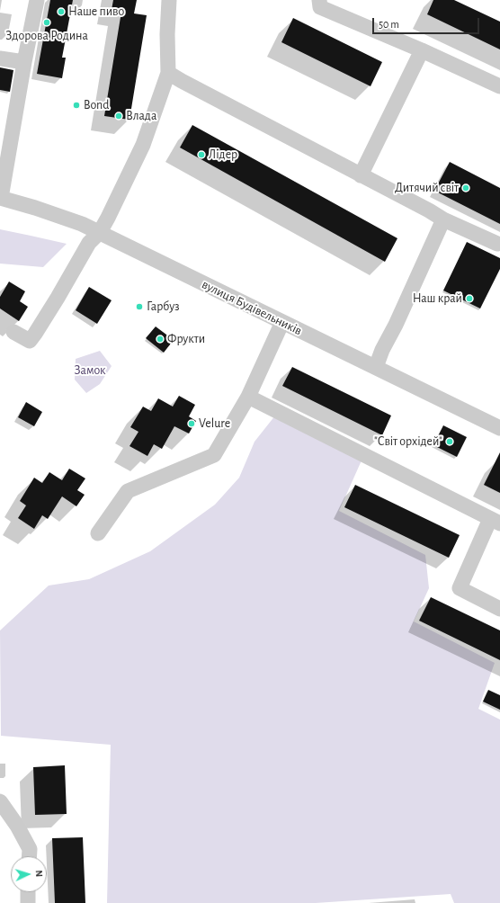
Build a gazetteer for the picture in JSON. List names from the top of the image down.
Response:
{
  "streets": {
    "street": ["вулиця Будівельників"]
  },
  "parks": ["Замок"],
  "places": [
    "Наше пиво",
    "Здорова Родина",
    "Bond",
    "Влада",
    "Лідер",
    "Дитячий світ",
    "Наш край",
    "Гарбуз",
    "Фрукти",
    "Velure",
    "\"Світ орхідей\""
  ],
  "scale_bar": "50 m",
  "north": "right"
}
